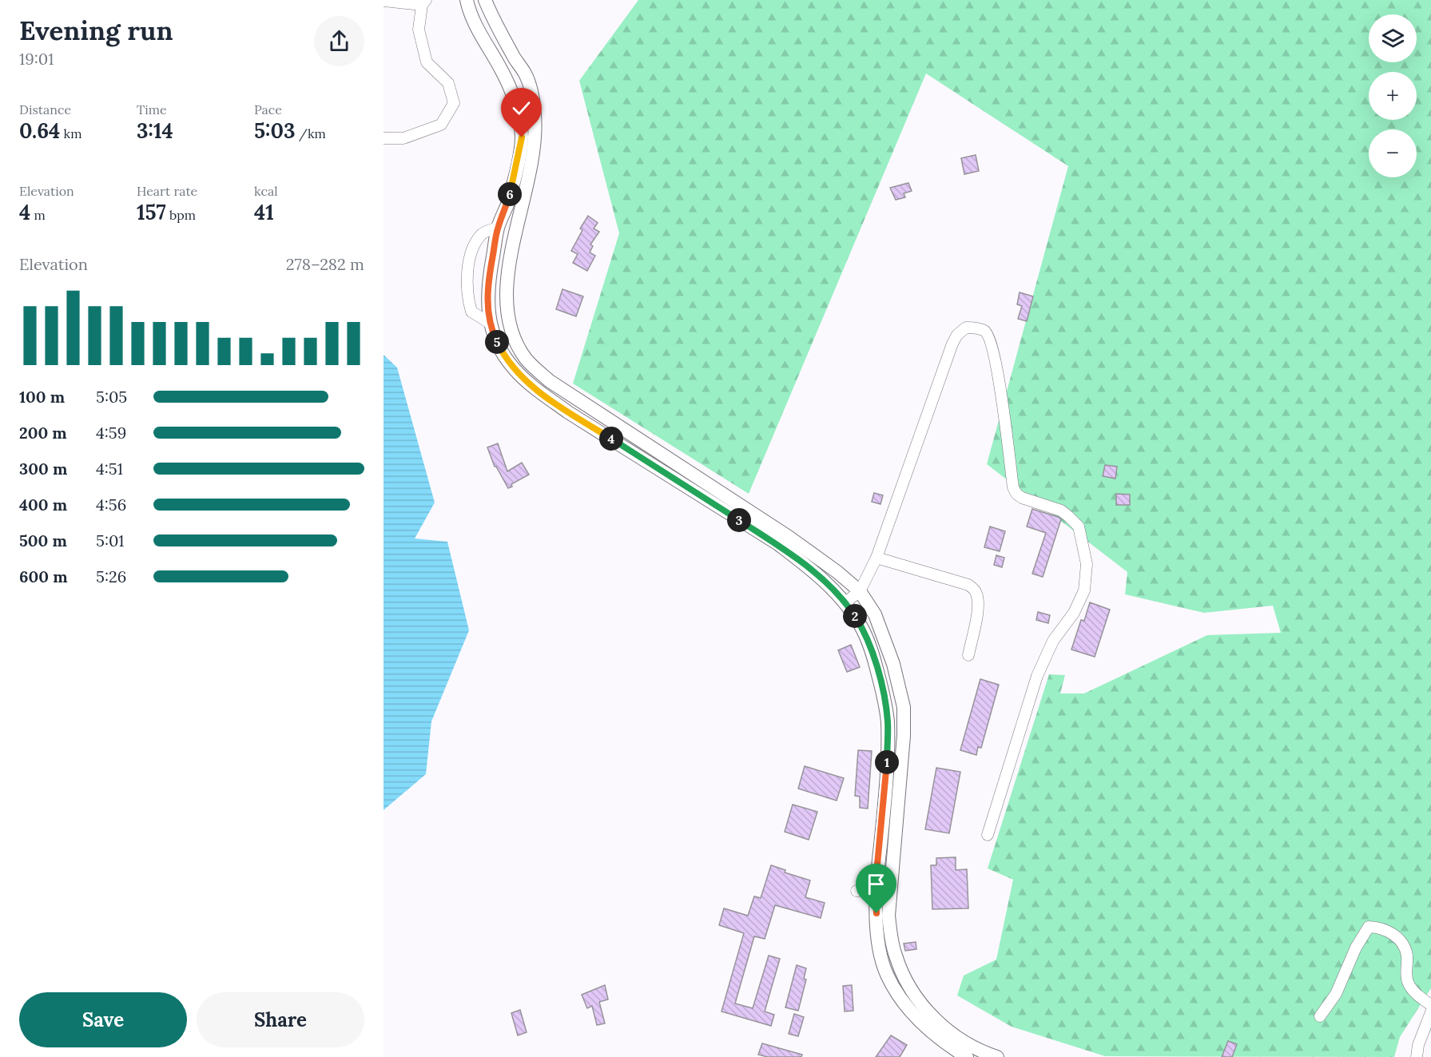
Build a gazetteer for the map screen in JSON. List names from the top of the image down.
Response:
{
  "page": {
    "heading": ["Evening run", "19:01"],
    "map_buttons": ["+", "−"],
    "stats": [
      ["Distance", "0.64 km"],
      ["Time", "3:14"],
      ["Pace", "5:03 /km"],
      ["Elevation", "4 m"],
      ["Heart rate", "157 bpm"],
      ["kcal", "41"]
    ],
    "pins": [
      "6",
      "5",
      "4",
      "3",
      "2",
      "1"
    ],
    "chart": ["Elevation", "278–282 m"],
    "list": [
      {
        "name": "100 m",
        "note": "5:05"
      },
      {
        "name": "200 m",
        "note": "4:59"
      },
      {
        "name": "300 m",
        "note": "4:51"
      },
      {
        "name": "400 m",
        "note": "4:56"
      },
      {
        "name": "500 m",
        "note": "5:01"
      },
      {
        "name": "600 m",
        "note": "5:26"
      }
    ],
    "buttons": ["Save", "Share"]
  }
}
